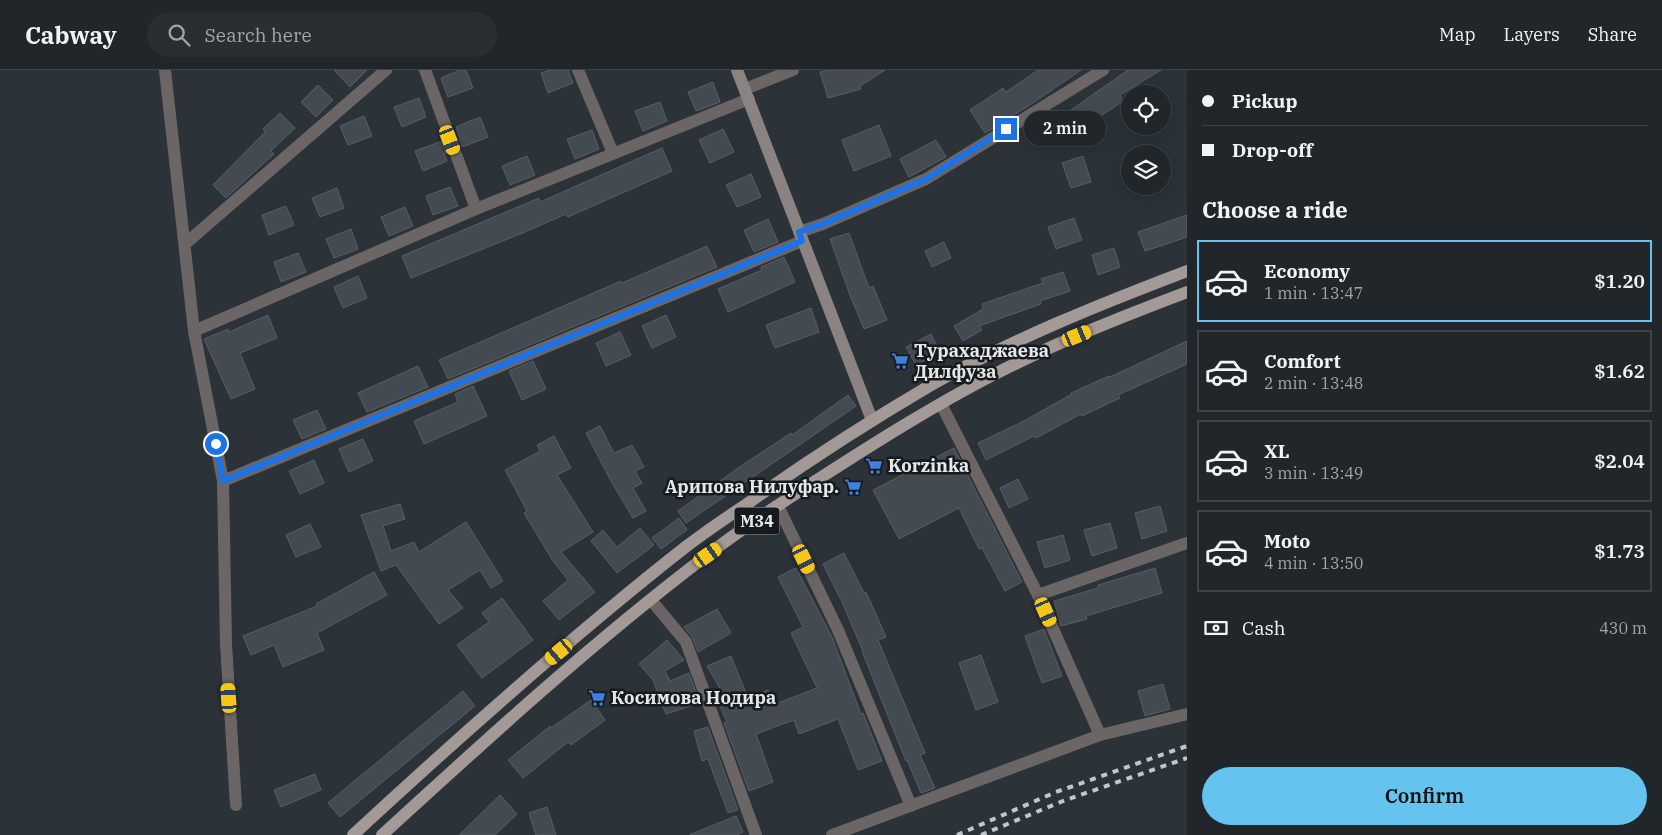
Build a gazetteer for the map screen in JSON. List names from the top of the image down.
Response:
{
  "streets": {
    "main road": ["M34"]
  },
  "places": {
    "supermarket": [
      "Турахаджаева Дилфуза",
      "Korzinka",
      "Арипова Нилуфар.",
      "Косимова Нодира"
    ]
  },
  "page": {
    "header": "Cabway",
    "search": "Search here",
    "nav": ["Map", "Layers", "Share"],
    "banner": ["Pickup", "Drop-off"],
    "bubble": "2 min",
    "heading": "Choose a ride",
    "list": [
      {
        "name": "Economy",
        "note": "1 min · 13:47",
        "value": "$1.20"
      },
      {
        "name": "Comfort",
        "note": "2 min · 13:48",
        "value": "$1.62"
      },
      {
        "name": "XL",
        "note": "3 min · 13:49",
        "value": "$2.04"
      },
      {
        "name": "Moto",
        "note": "4 min · 13:50",
        "value": "$1.73"
      }
    ],
    "pay": ["Cash", "430 m"],
    "buttons": "Confirm"
  }
}
